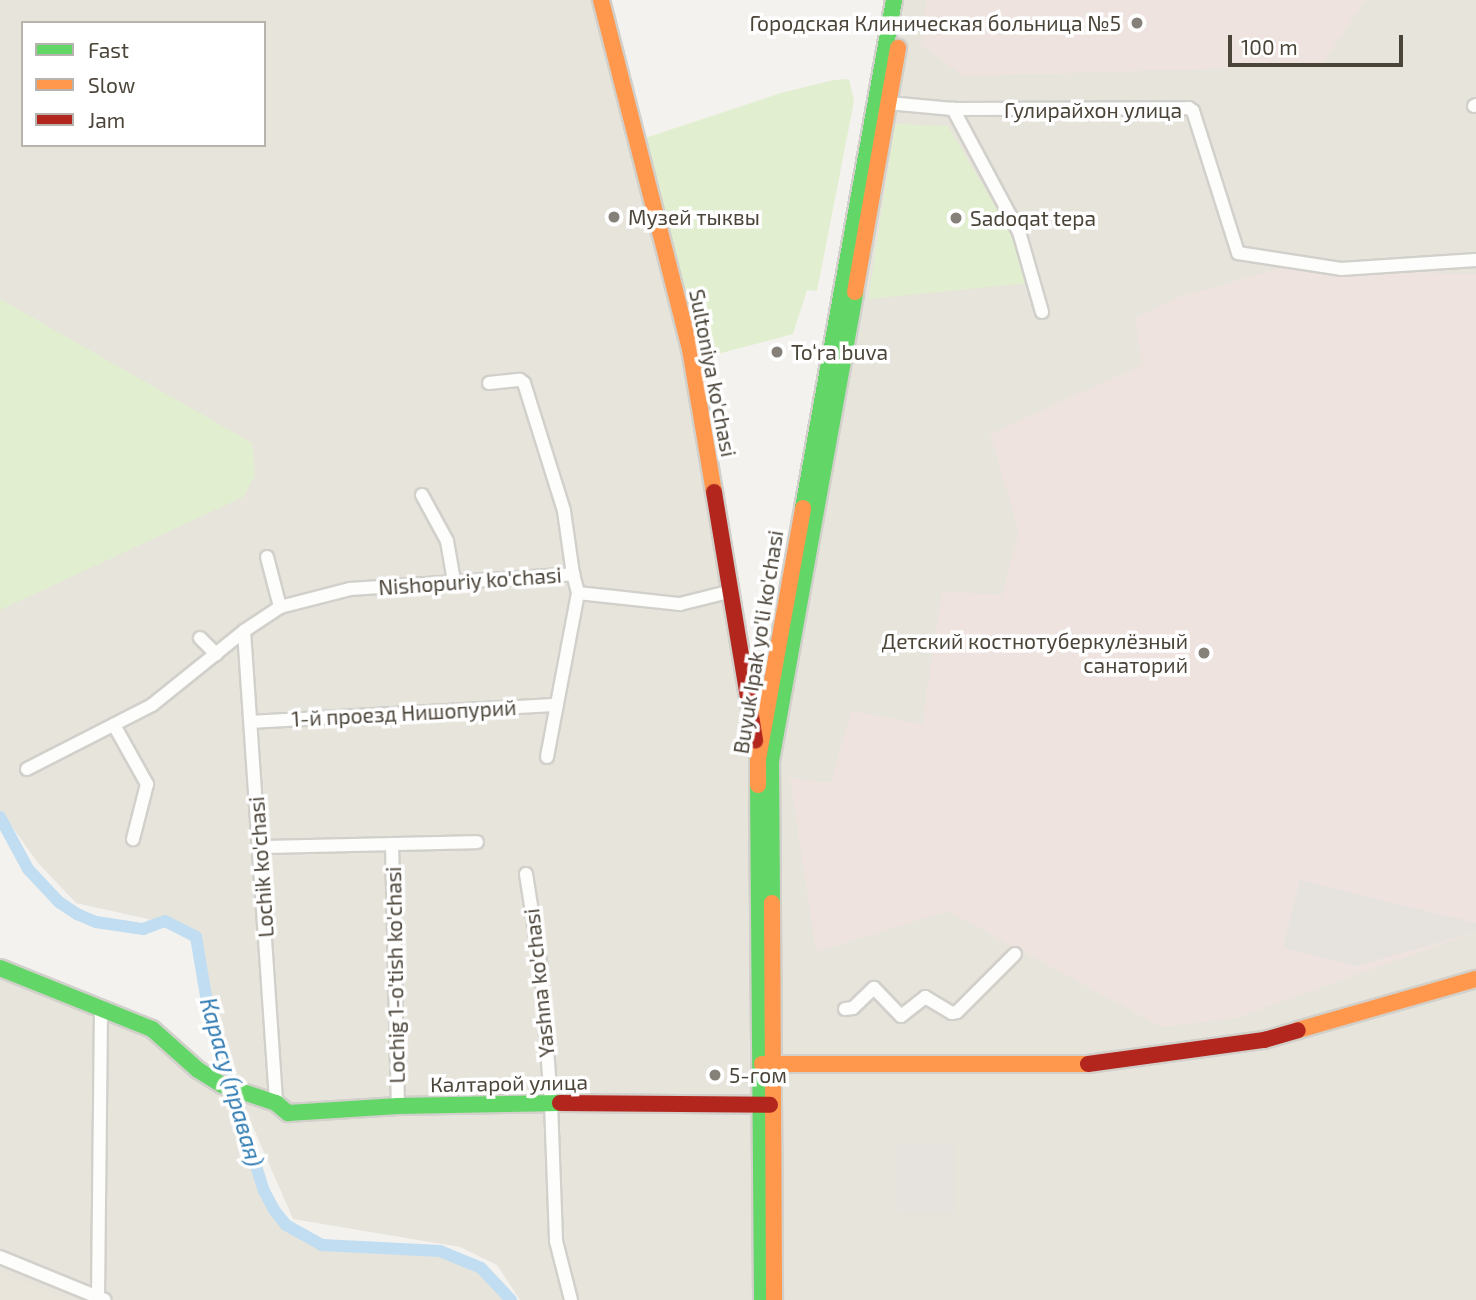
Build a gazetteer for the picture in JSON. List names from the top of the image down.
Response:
{
  "streets": {
    "main road": ["Sultoniya ko'chasi", "Buyuk Ipak yo'li ko'chasi", "Калтарой улица"],
    "street": [
      "Гулирайхон улица",
      "Nishopuriy ko'chasi",
      "1-й проезд Нишопурий",
      "Lochik ko'chasi",
      "Lochig 1-o'tish ko'chasi",
      "Yashna ko'chasi"
    ]
  },
  "crossings": [
    ["Sultoniya ko'chasi", "Nishopuriy ko'chasi"],
    ["Sultoniya ko'chasi", "Buyuk Ipak yo'li ko'chasi"],
    ["Nishopuriy ko'chasi", "Lochik ko'chasi"],
    ["Buyuk Ipak yo'li ko'chasi", "Калтарой улица"],
    ["1-й проезд Нишопурий", "Lochik ko'chasi"],
    ["Lochik ko'chasi", "Калтарой улица"],
    ["Lochig 1-o'tish ko'chasi", "Калтарой улица"],
    ["Yashna ko'chasi", "Калтарой улица"]
  ],
  "water": ["Карасу (правая)"],
  "places": [
    "Городская Клиническая больница №5",
    "Музей тыквы",
    "Sadoqat tepa",
    "To‘ra buva",
    "Детский костнотуберкулёзный санаторий",
    "5-гом"
  ],
  "legend": ["Fast", "Slow", "Jam"],
  "scale_bar": "100 m"
}
